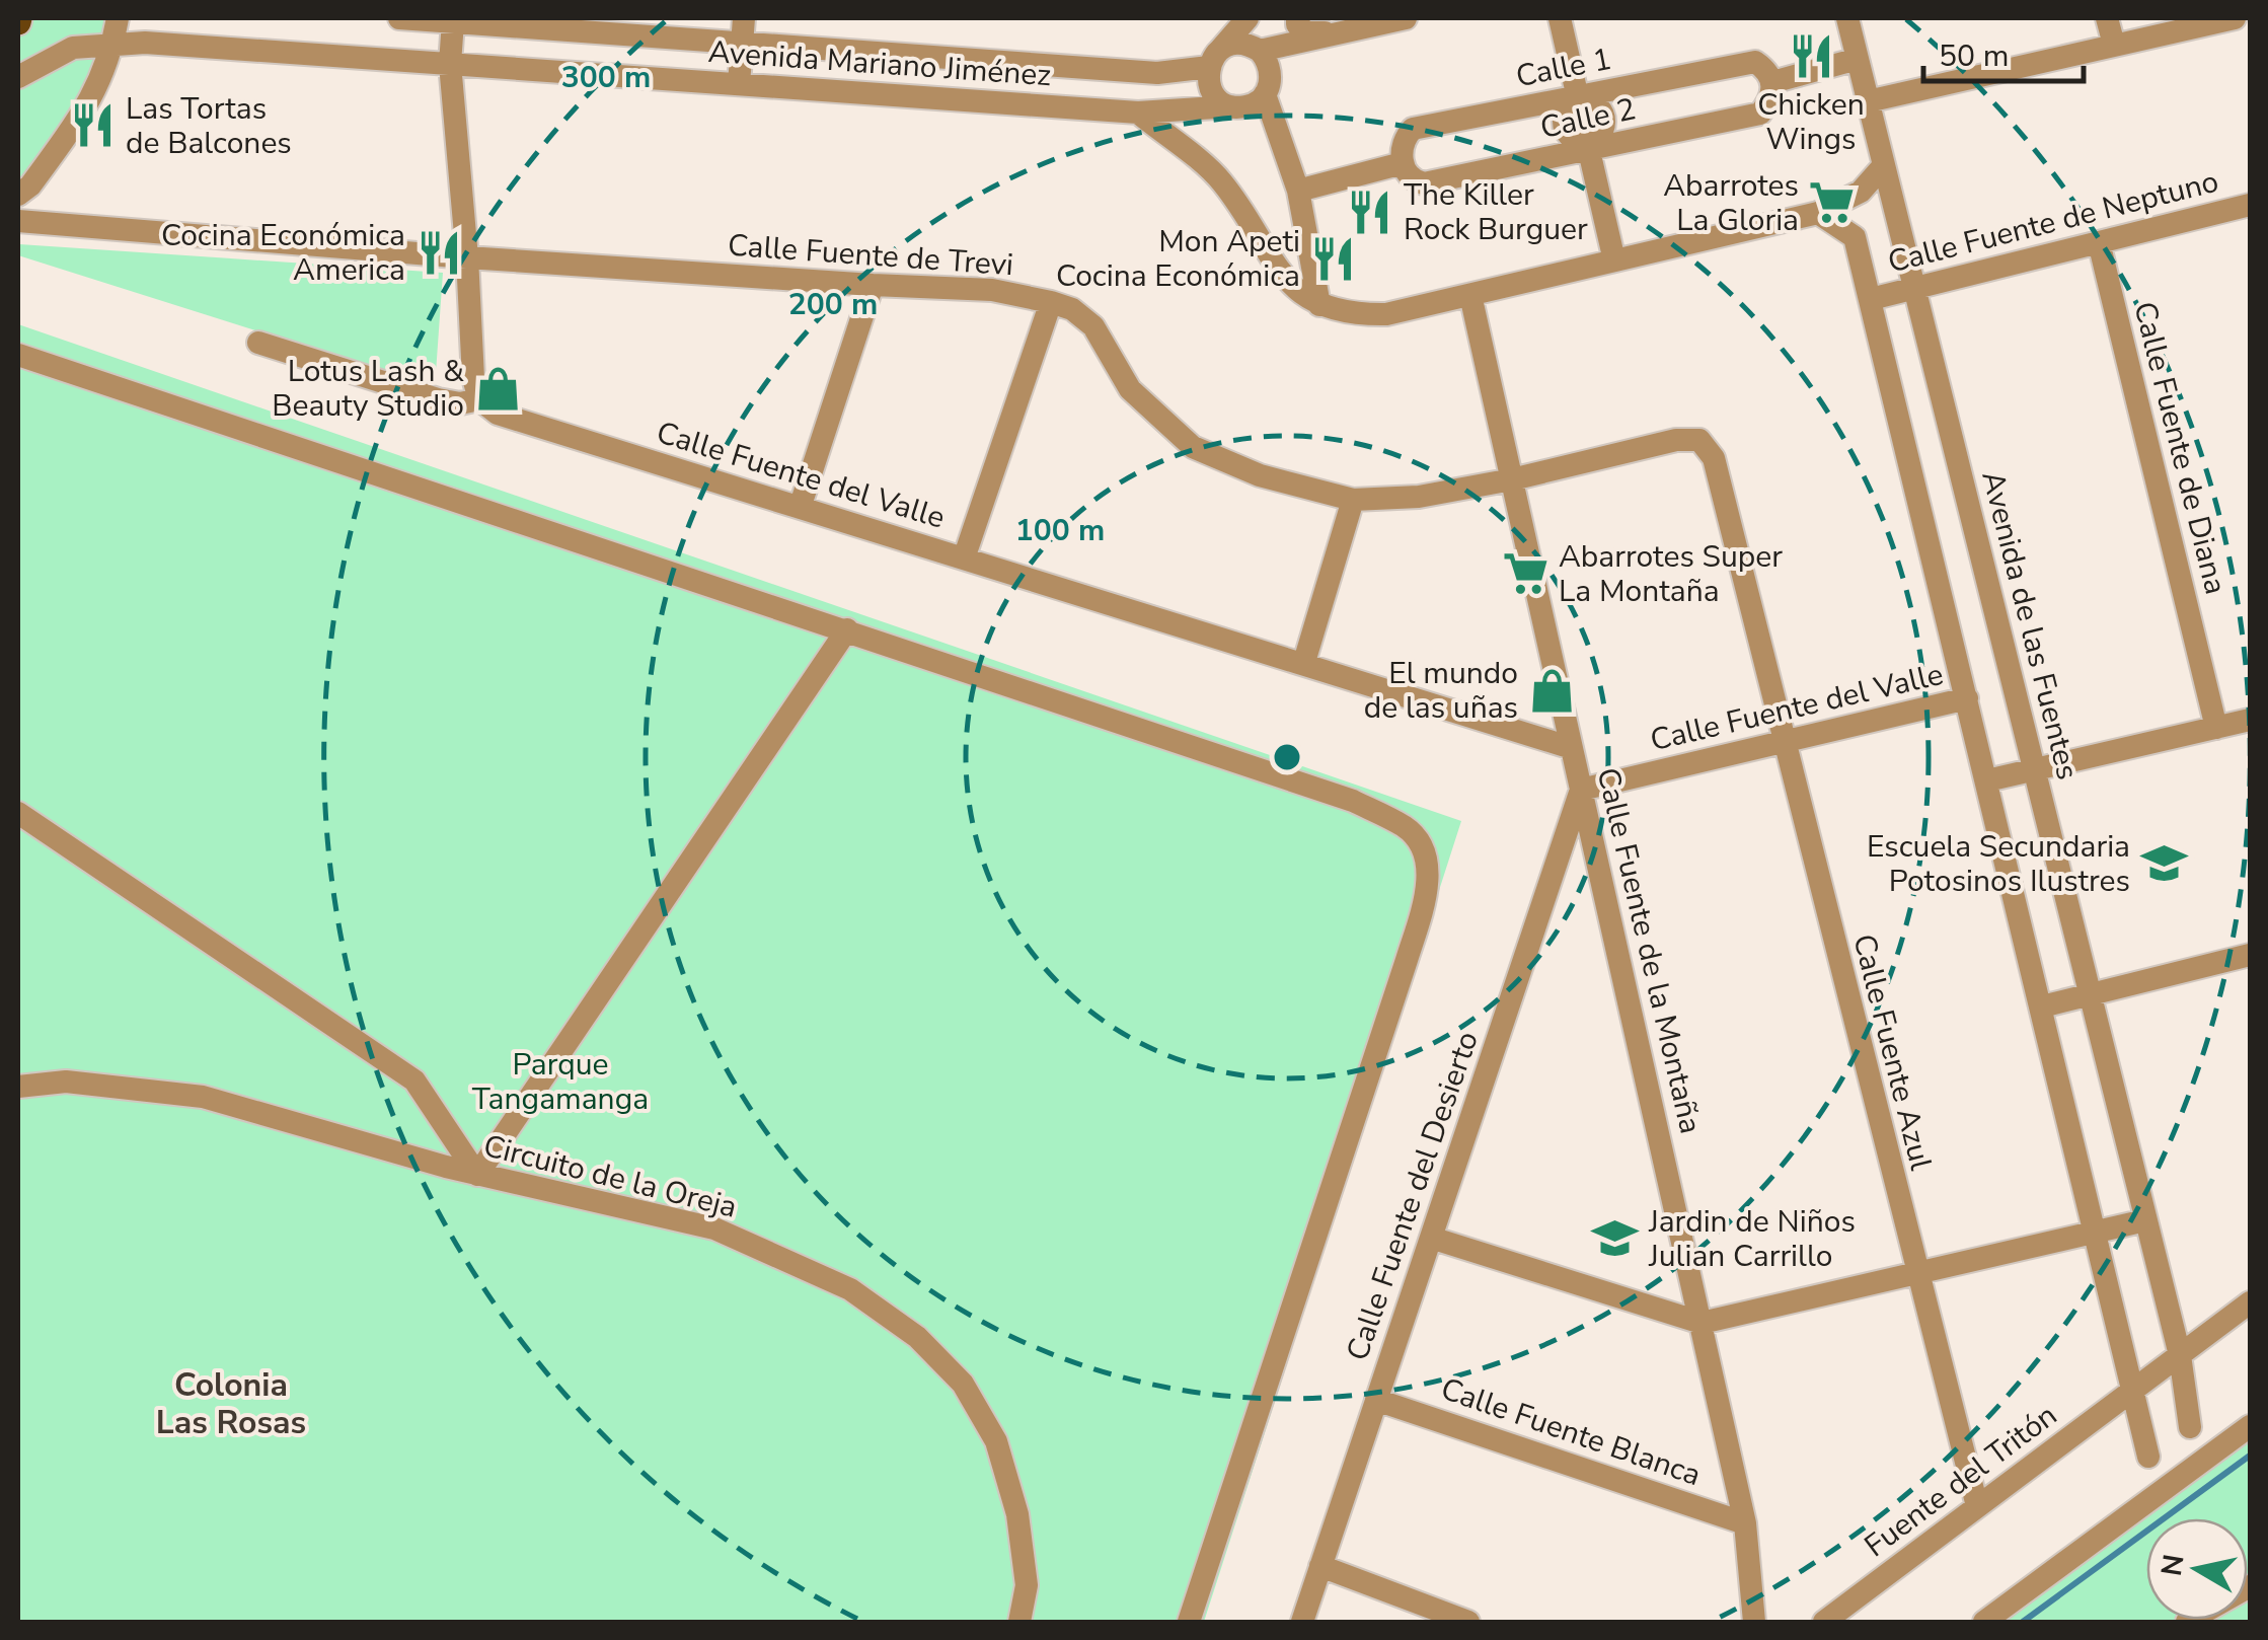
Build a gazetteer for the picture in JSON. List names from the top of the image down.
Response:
{
  "streets": {
    "street": [
      "Avenida Mariano Jiménez",
      "Calle 1",
      "Calle 2",
      "Calle Fuente de Neptuno",
      "Calle Fuente de Trevi",
      "Calle Fuente de Diana",
      "Calle Fuente del Valle",
      "Avenida de las Fuentes",
      "Calle Fuente de la Montaña",
      "Calle Fuente Azul",
      "Circuito de la Oreja",
      "Calle Fuente del Desierto",
      "Calle Fuente Blanca",
      "Fuente del Tritón"
    ]
  },
  "crossings": [
    ["Calle 1", "Calle 2"],
    ["Calle Fuente de Neptuno", "Calle Fuente de Diana"],
    ["Calle Fuente de Neptuno", "Avenida de las Fuentes"],
    ["Calle Fuente de Trevi", "Calle Fuente de la Montaña"],
    ["Calle Fuente de Trevi", "Calle Fuente Azul"],
    ["Calle Fuente del Valle", "Calle Fuente de la Montaña"],
    ["Calle Fuente del Valle", "Calle Fuente Azul"],
    ["Calle Fuente del Valle", "Calle Fuente del Desierto"],
    ["Avenida de las Fuentes", "Fuente del Tritón"],
    ["Calle Fuente de la Montaña", "Calle Fuente del Desierto"],
    ["Calle Fuente de la Montaña", "Calle Fuente Blanca"],
    ["Calle Fuente Azul", "Fuente del Tritón"],
    ["Calle Fuente del Desierto", "Calle Fuente Blanca"]
  ],
  "districts": ["Colonia Las Rosas"],
  "parks": ["Parque Tangamanga"],
  "places": {
    "restaurant": [
      "Chicken Wings",
      "Las Tortas de Balcones",
      "The Killer Rock Burguer",
      "Cocina Económica America",
      "Mon Apeti Cocina Económica"
    ],
    "supermarket": ["Abarrotes La Gloria", "Abarrotes Super La Montaña"],
    "shop": ["Lotus Lash & Beauty Studio", "El mundo de las uñas"],
    "school or university": ["Escuela Secundaria Potosinos Ilustres", "Jardin de Niños Julian Carrillo"]
  },
  "scale_bar": "50 m",
  "north": "left",
  "rings": ["300 m", "200 m", "100 m"]
}
